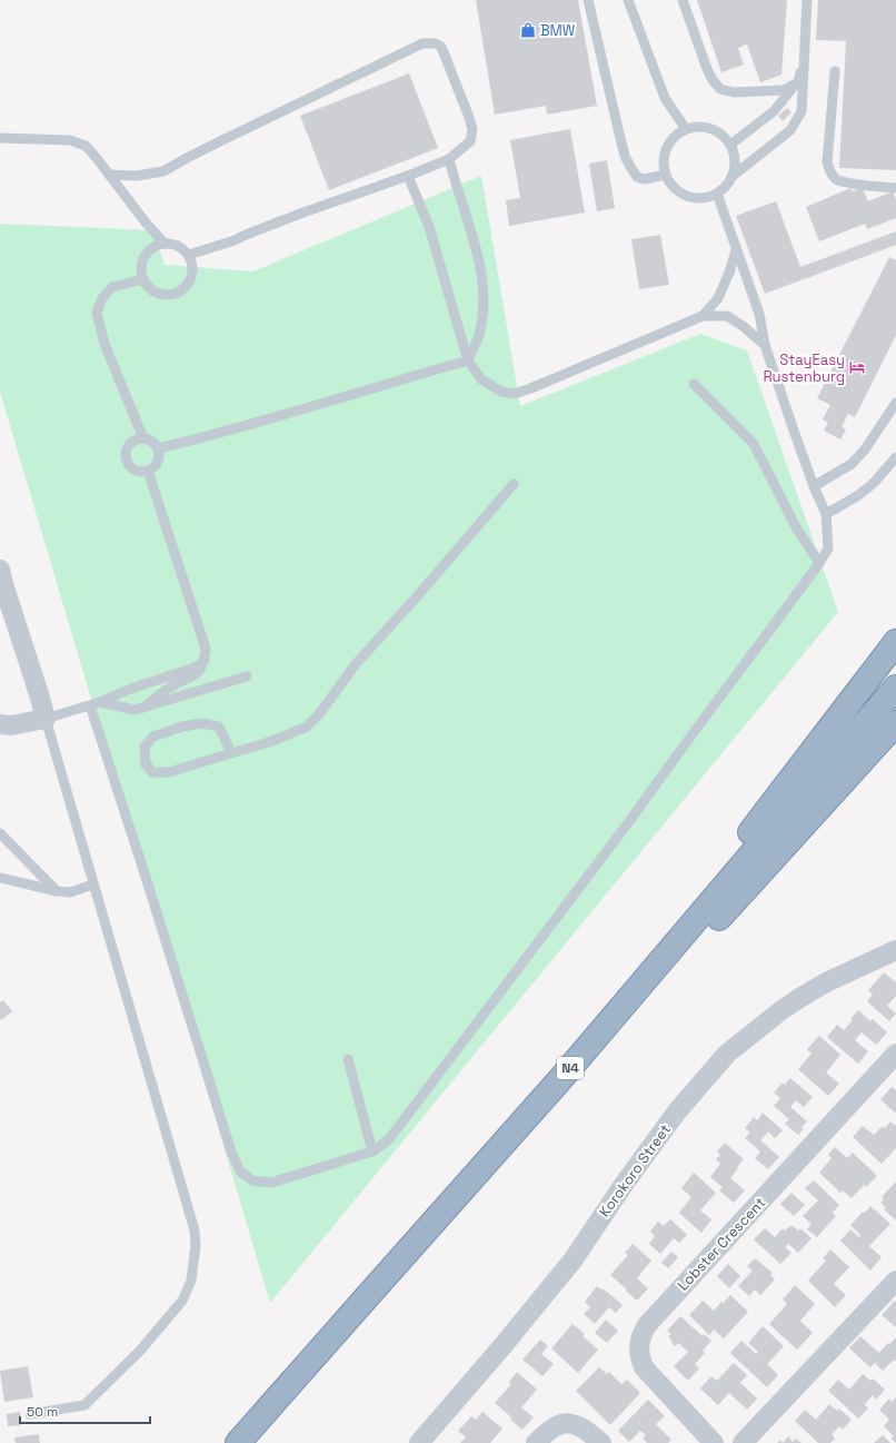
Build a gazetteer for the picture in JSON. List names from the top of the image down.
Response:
{
  "streets": {
    "highway": ["N4"],
    "street": ["Korokoro Street", "Lobster Crescent"]
  },
  "places": {
    "shop": ["BMW"],
    "hotel": ["StayEasy Rustenburg"]
  },
  "scale_bar": "50 m"
}
